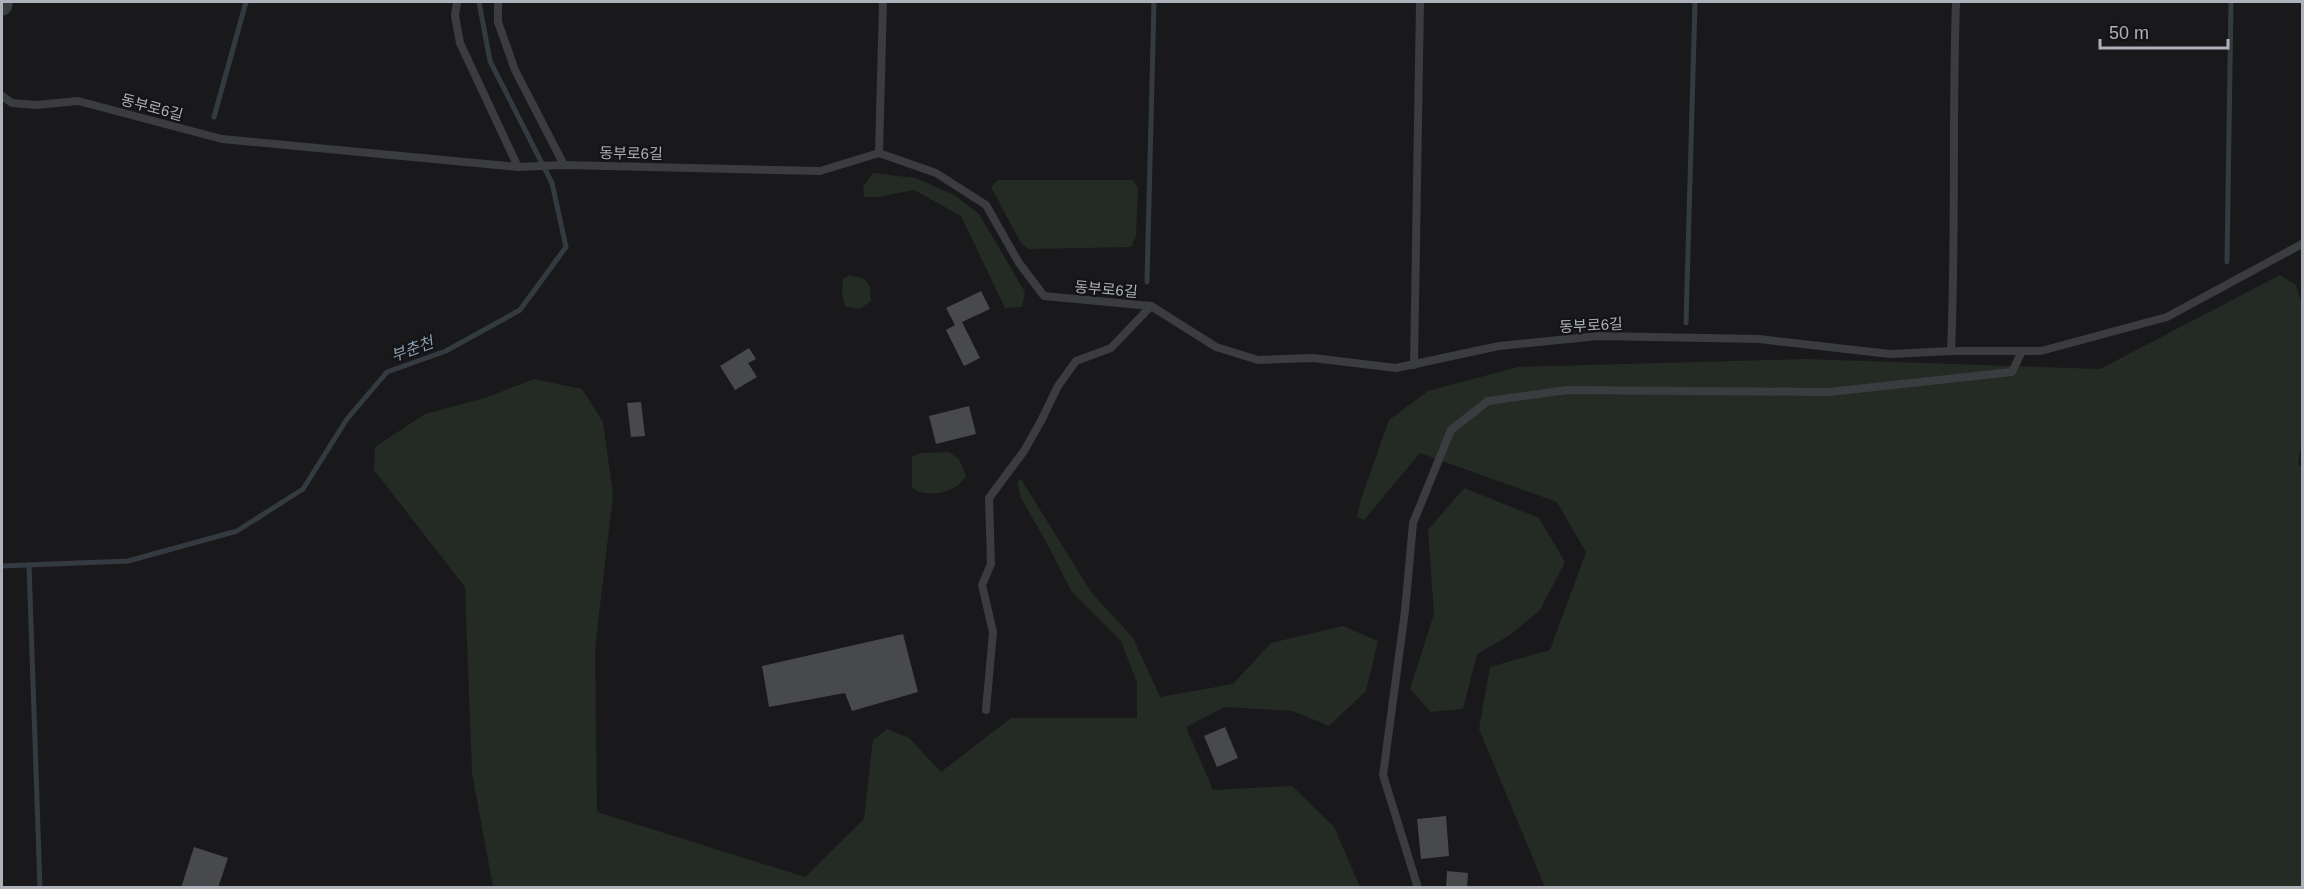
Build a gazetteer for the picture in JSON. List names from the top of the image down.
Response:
{
  "streets": {
    "lane": ["동부로6길"]
  },
  "water": ["부춘천"],
  "scale_bar": "50 m"
}
